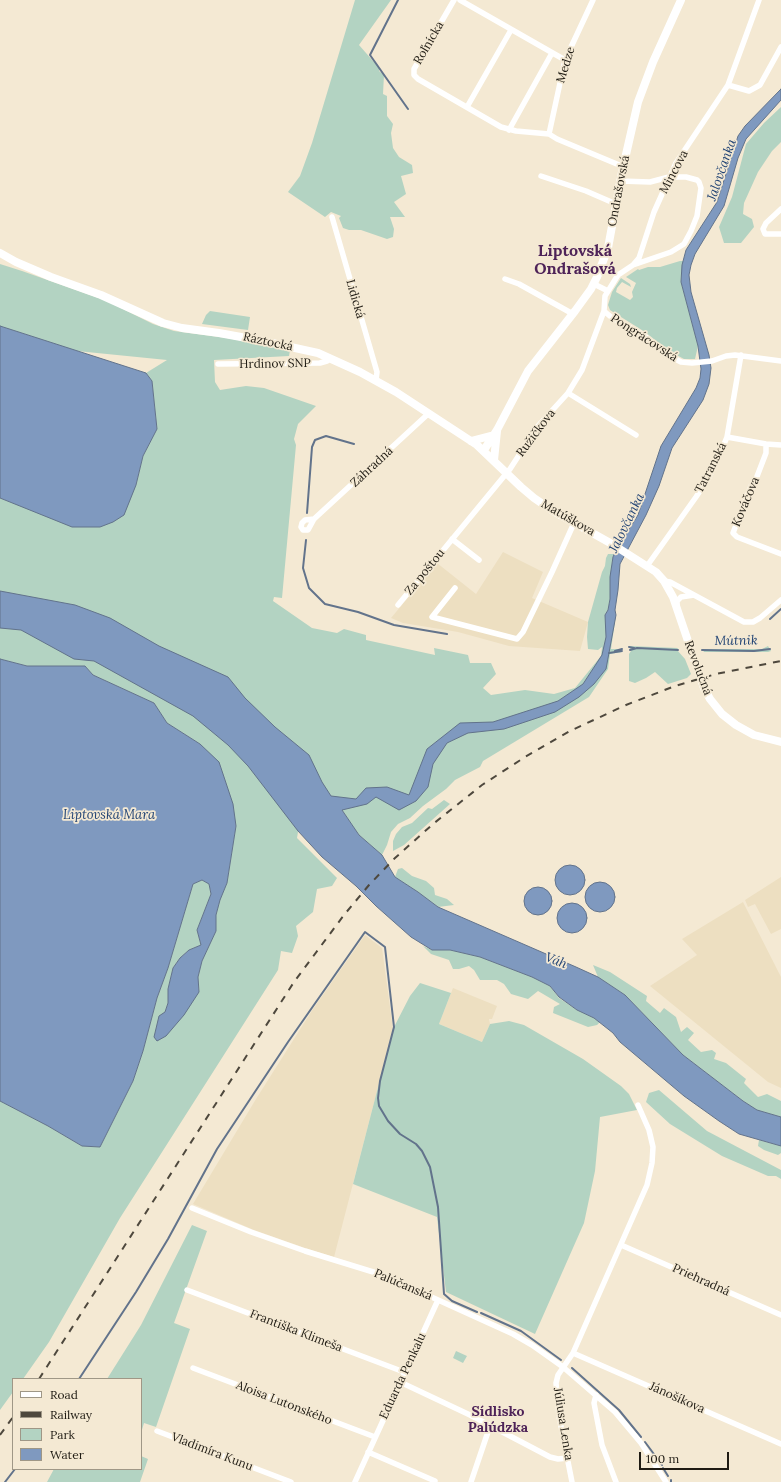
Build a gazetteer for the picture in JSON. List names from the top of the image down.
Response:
{
  "streets": {
    "main road": [
      "Ondrašovská",
      "Ráztocká",
      "Matúškova",
      "Revolučná"
    ],
    "street": [
      "Roľnícka",
      "Medze",
      "Mincova",
      "Lidická",
      "Pongrácovská",
      "Hrdinov SNP",
      "Ružičkova",
      "Záhradná",
      "Tatranská",
      "Kováčova",
      "Za poštou",
      "Priehradná",
      "Palúčanská",
      "Františka Klimeša",
      "Eduarda Penkalu",
      "Jánošíkova",
      "Aloisa Lutonského",
      "Júliusa Lenka",
      "Vladimíra Kunu"
    ]
  },
  "crossings": [
    ["Roľnícka", "Medze"],
    ["Roľnícka", "Ondrašovská"],
    ["Ondrašovská", "Matúškova"],
    ["Lidická", "Ráztocká"],
    ["Pongrácovská", "Ružičkova"],
    ["Pongrácovská", "Tatranská"],
    ["Ráztocká", "Hrdinov SNP"],
    ["Ráztocká", "Záhradná"],
    ["Ráztocká", "Matúškova"],
    ["Ružičkova", "Matúškova"],
    ["Ružičkova", "Za poštou"],
    ["Tatranská", "Matúškova"],
    ["Matúškova", "Za poštou"],
    ["Matúškova", "Revolučná"],
    ["Palúčanská", "Eduarda Penkalu"],
    ["Palúčanská", "Júliusa Lenka"],
    ["Františka Klimeša", "Eduarda Penkalu"],
    ["Eduarda Penkalu", "Aloisa Lutonského"]
  ],
  "districts": ["Liptovská Ondrašová", "Sídlisko Palúdzka"],
  "water": [
    "Jalovčanka",
    "Mútnik",
    "Liptovská Mara",
    "Váh"
  ],
  "legend": [
    "Road",
    "Railway",
    "Park",
    "Water"
  ],
  "scale_bar": "100 m"
}
